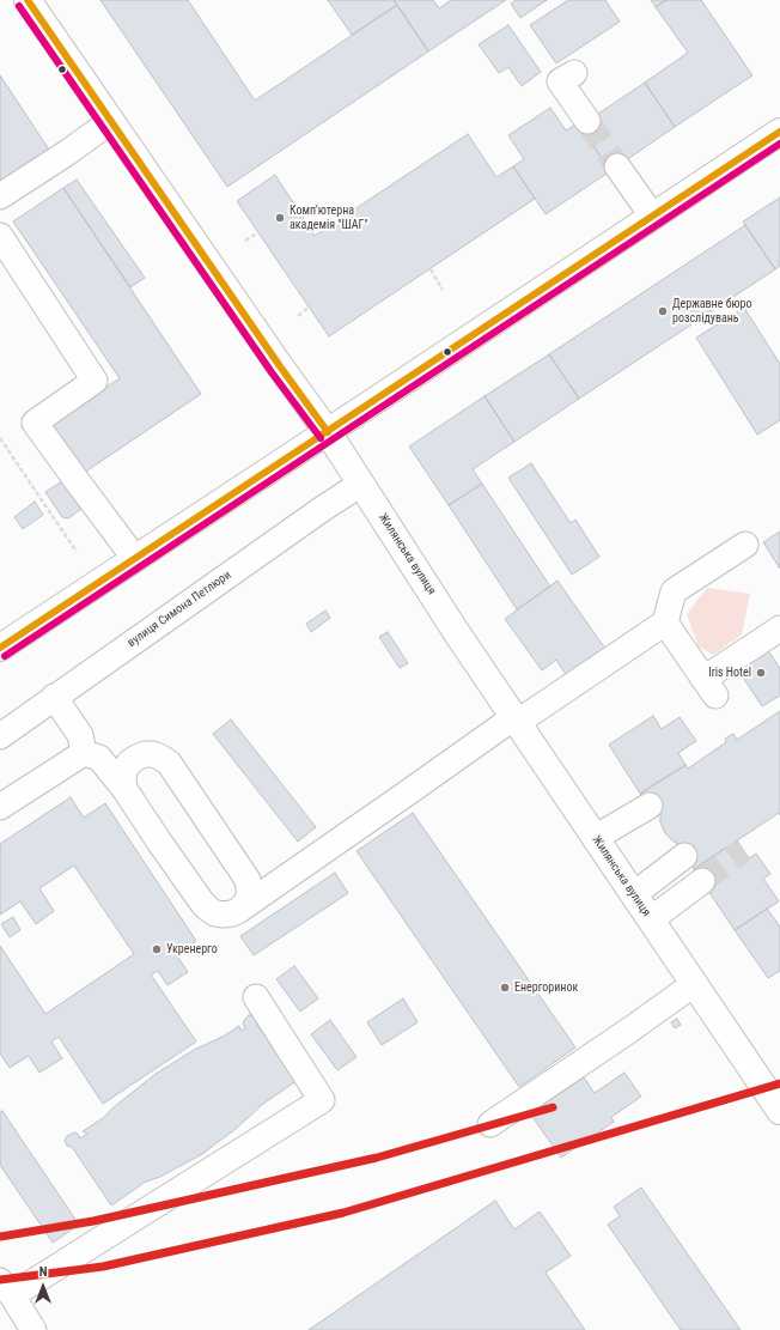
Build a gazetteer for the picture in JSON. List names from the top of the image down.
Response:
{
  "streets": {
    "main road": ["Жилянська вулиця"],
    "street": ["вулиця Симона Петлюри"]
  },
  "crossings": [
    ["Жилянська вулиця", "вулиця Симона Петлюри"]
  ],
  "places": [
    "Комп'ютерна академія \"ШАГ\"",
    "Державне бюро розслідувань",
    "Iris Hotel",
    "Укренерго",
    "Енергоринок"
  ],
  "north": "top"
}
